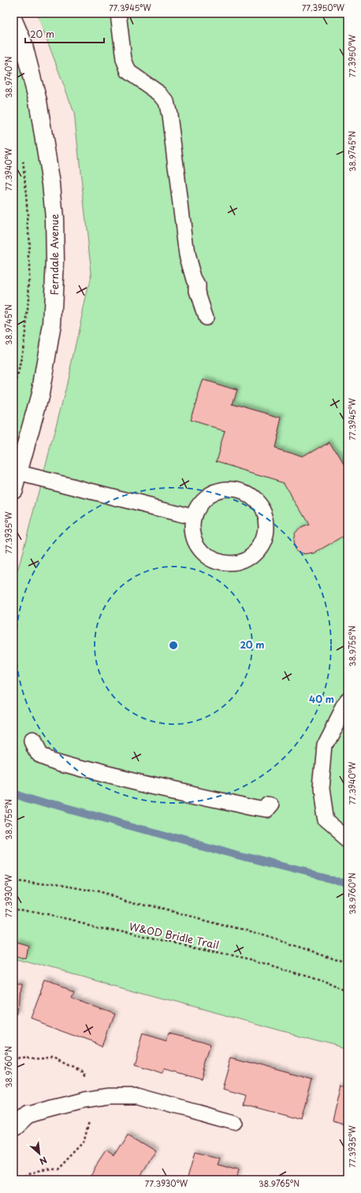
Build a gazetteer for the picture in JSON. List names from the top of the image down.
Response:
{
  "streets": {
    "street": ["Ferndale Avenue"],
    "path": ["W&OD Bridle Trail"]
  },
  "scale_bar": "20 m",
  "north": "bottom right",
  "coordinates": [
    "77.3945°W",
    "77.3950°W",
    "38.9740°N",
    "38.9745°N",
    "77.3940°W",
    "77.3935°W",
    "38.9755°N",
    "38.9760°N",
    "77.3930°W",
    "38.9765°N"
  ],
  "rings": ["20 m", "40 m"]
}
